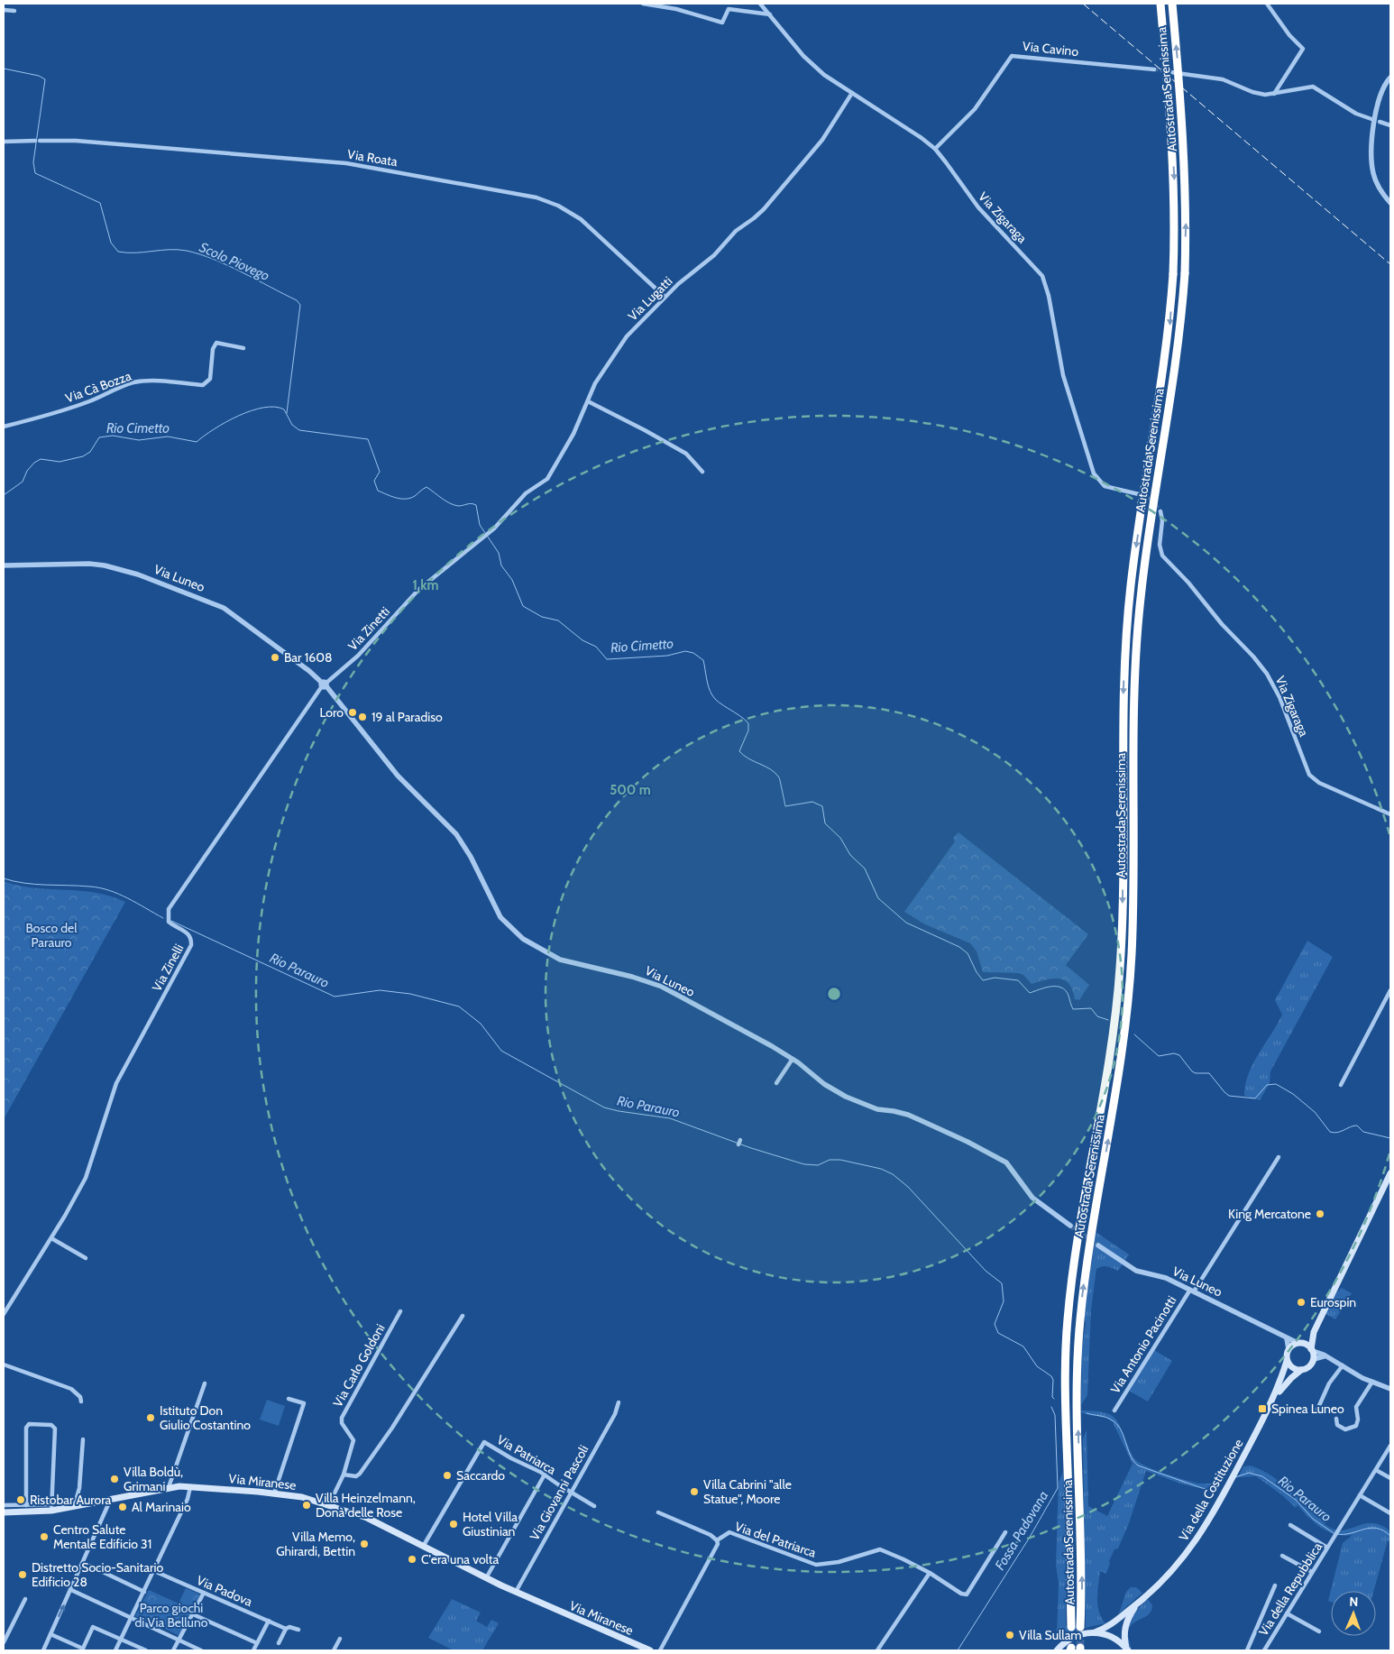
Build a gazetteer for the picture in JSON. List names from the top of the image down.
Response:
{
  "streets": {
    "highway": ["Autostrada Serenissima"],
    "main road": ["Via Miranese", "Via della Costituzione"],
    "street": [
      "Via Cavino",
      "Via Roata",
      "Via Zigaraga",
      "Via Lugatti",
      "Via Cà Bozza",
      "Via Luneo",
      "Via Zinetti",
      "Via Zinelli",
      "Via Antonio Pacinotti",
      "Via Carlo Goldoni",
      "Via Patriarca",
      "Via Giovanni Pascoli",
      "Via del Patriarca",
      "Via della Repubblica",
      "Via Padova"
    ]
  },
  "crossings": [
    ["Via Cavino", "Via Zigaraga"],
    ["Via Roata", "Via Lugatti"],
    ["Via Zigaraga", "Via Lugatti"],
    ["Via Lugatti", "Via Zinetti"],
    ["Via Luneo", "Via Zinetti"],
    ["Via Luneo", "Via Zinelli"],
    ["Via Luneo", "Via Antonio Pacinotti"],
    ["Via Luneo", "Via della Costituzione"],
    ["Via Zinetti", "Via Zinelli"],
    ["Via Carlo Goldoni", "Via Miranese"],
    ["Via Patriarca", "Via Miranese"],
    ["Via Patriarca", "Via Giovanni Pascoli"],
    ["Via Miranese", "Via Giovanni Pascoli"]
  ],
  "water": [
    "Scolo Piovego",
    "Rio Cimetto",
    "Rio Parauro",
    "Fossa Padovana"
  ],
  "parks": ["Bosco del Parauro", "Parco giochi di Via Belluno"],
  "places": {
    "other": [
      "Bar 1608",
      "Loro",
      "19 al Paradiso",
      "King Mercatone",
      "Eurospin",
      "Istituto Don Giulio Costantino",
      "Saccardo",
      "Villa Boldù, Grimani",
      "Villa Cabrini \"alle Statue\", Moore",
      "Ristobar Aurora",
      "Villa Heinzelmann, Donà delle Rose",
      "Al Marinaio",
      "Hotel Villa Giustinian",
      "Centro Salute Mentale Edificio 31",
      "Villa Memo, Ghirardi, Bettin",
      "C'era una volta",
      "Distretto Socio-Sanitario Edificio 28",
      "Villa Sullam"
    ],
    "transit": ["Spinea Luneo"]
  },
  "north": "top",
  "rings": ["1 km", "500 m"]
}
